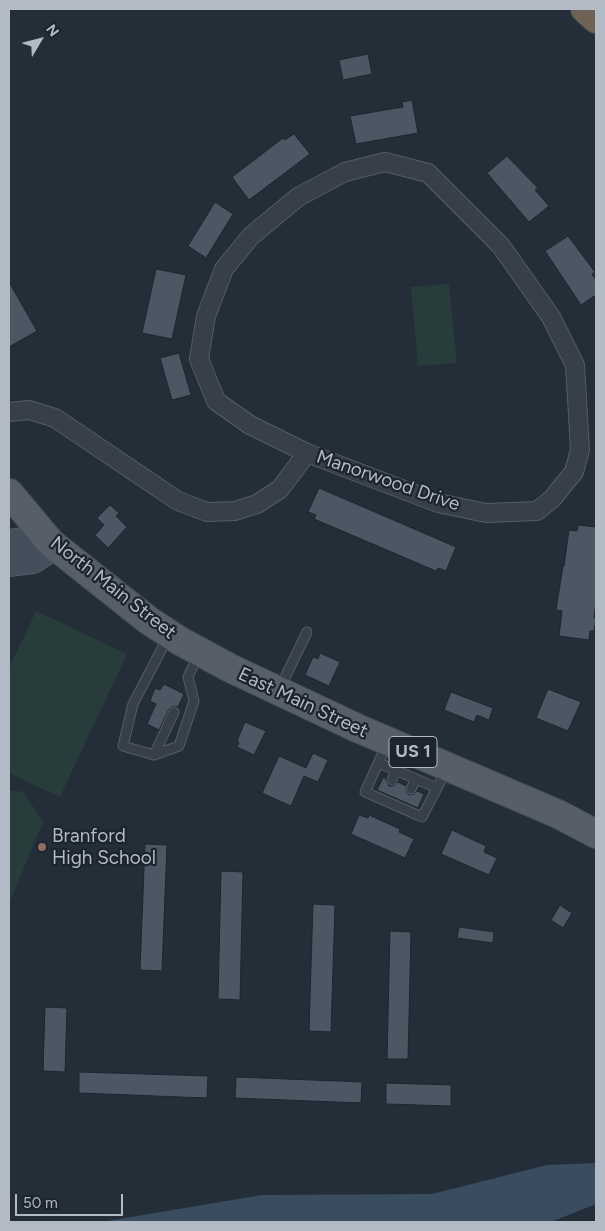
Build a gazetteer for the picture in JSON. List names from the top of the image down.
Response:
{
  "streets": {
    "main road": ["North Main Street", "East Main Street", "US 1"],
    "street": ["Manorwood Drive"]
  },
  "crossings": [
    ["North Main Street", "East Main Street"]
  ],
  "places": ["Branford High School"],
  "scale_bar": "50 m",
  "north": "top right"
}
